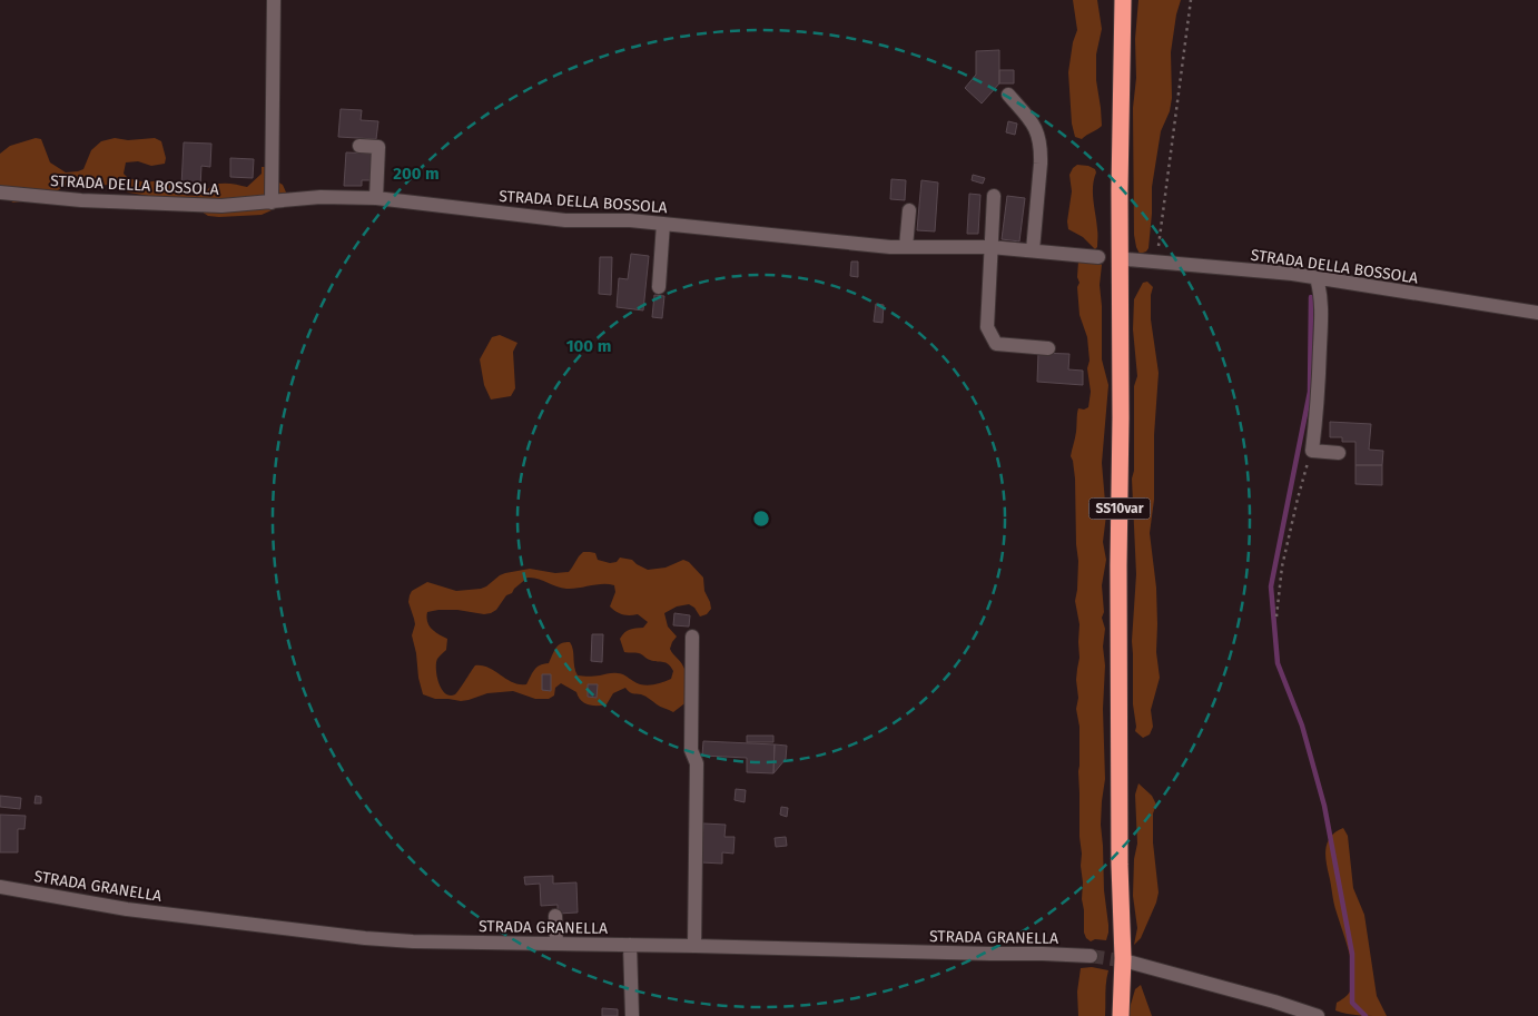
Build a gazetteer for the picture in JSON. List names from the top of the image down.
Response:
{
  "streets": {
    "highway": ["SS10var"],
    "street": ["STRADA DELLA BOSSOLA", "STRADA GRANELLA"]
  },
  "rings": ["200 m", "100 m"]
}
